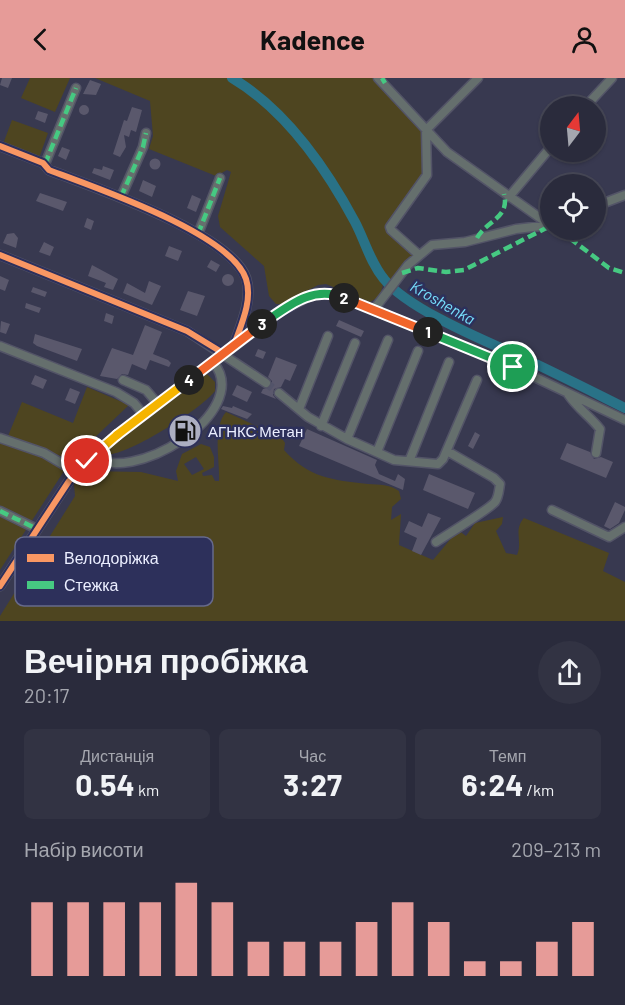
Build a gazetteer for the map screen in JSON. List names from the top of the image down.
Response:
{
  "water": ["Kroshenka"],
  "places": {
    "fuel station": ["АГНКС Метан"]
  },
  "legend": ["Велодоріжка", "Стежка"],
  "north": "top",
  "page": {
    "header": "Kadence",
    "pins": [
      "2",
      "3",
      "1",
      "4"
    ],
    "heading": ["Вечірня пробіжка", "20:17"],
    "stats": [
      ["Дистанція", "0.54 km"],
      ["Час", "3:27"],
      ["Темп", "6:24 /km"]
    ],
    "chart": ["Набір висоти", "209–213 m"]
  }
}
